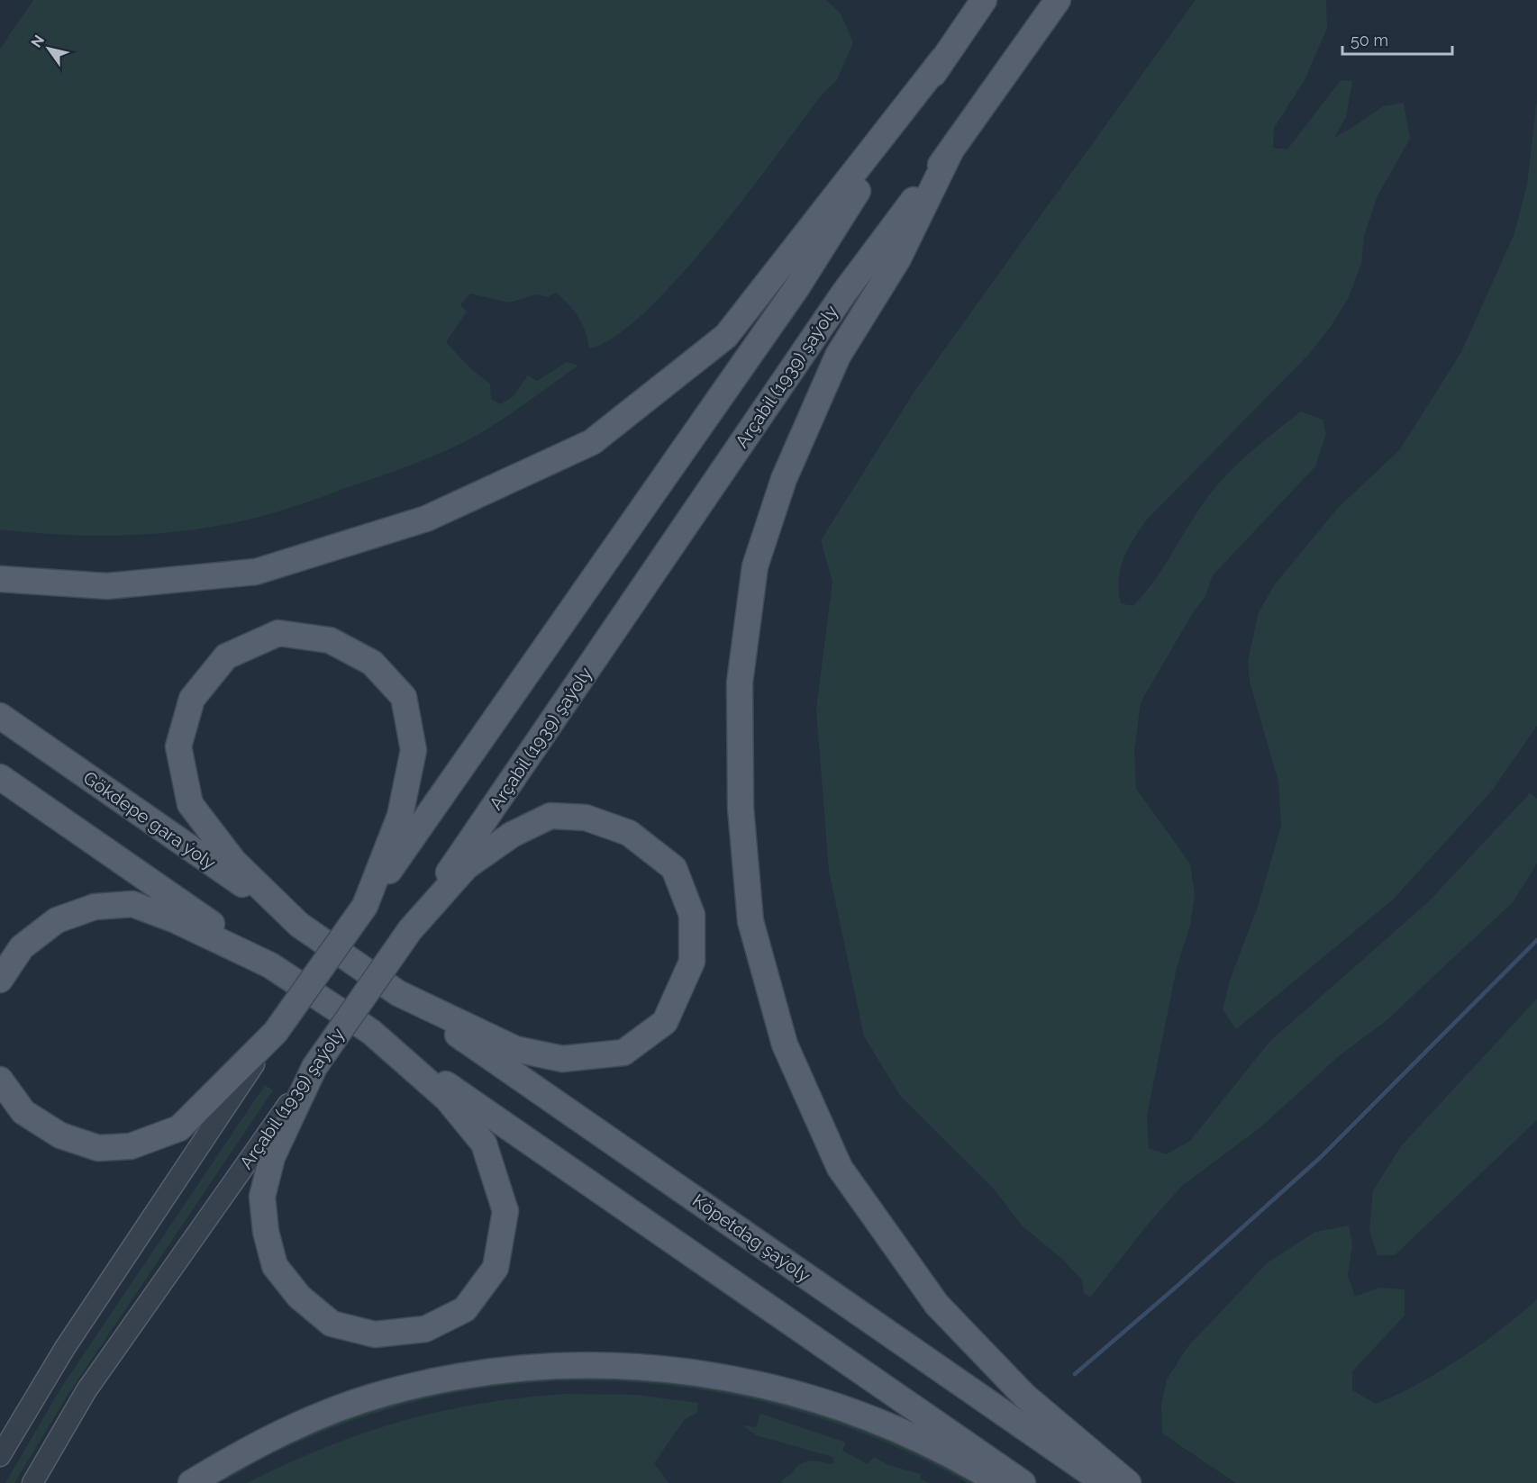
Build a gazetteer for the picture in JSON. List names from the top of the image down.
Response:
{
  "streets": {
    "main road": ["Arçabil (1939) şaýoly", "Gökdepe gara ýoly", "Köpetdag şaýoly"]
  },
  "scale_bar": "50 m",
  "north": "top left"
}
